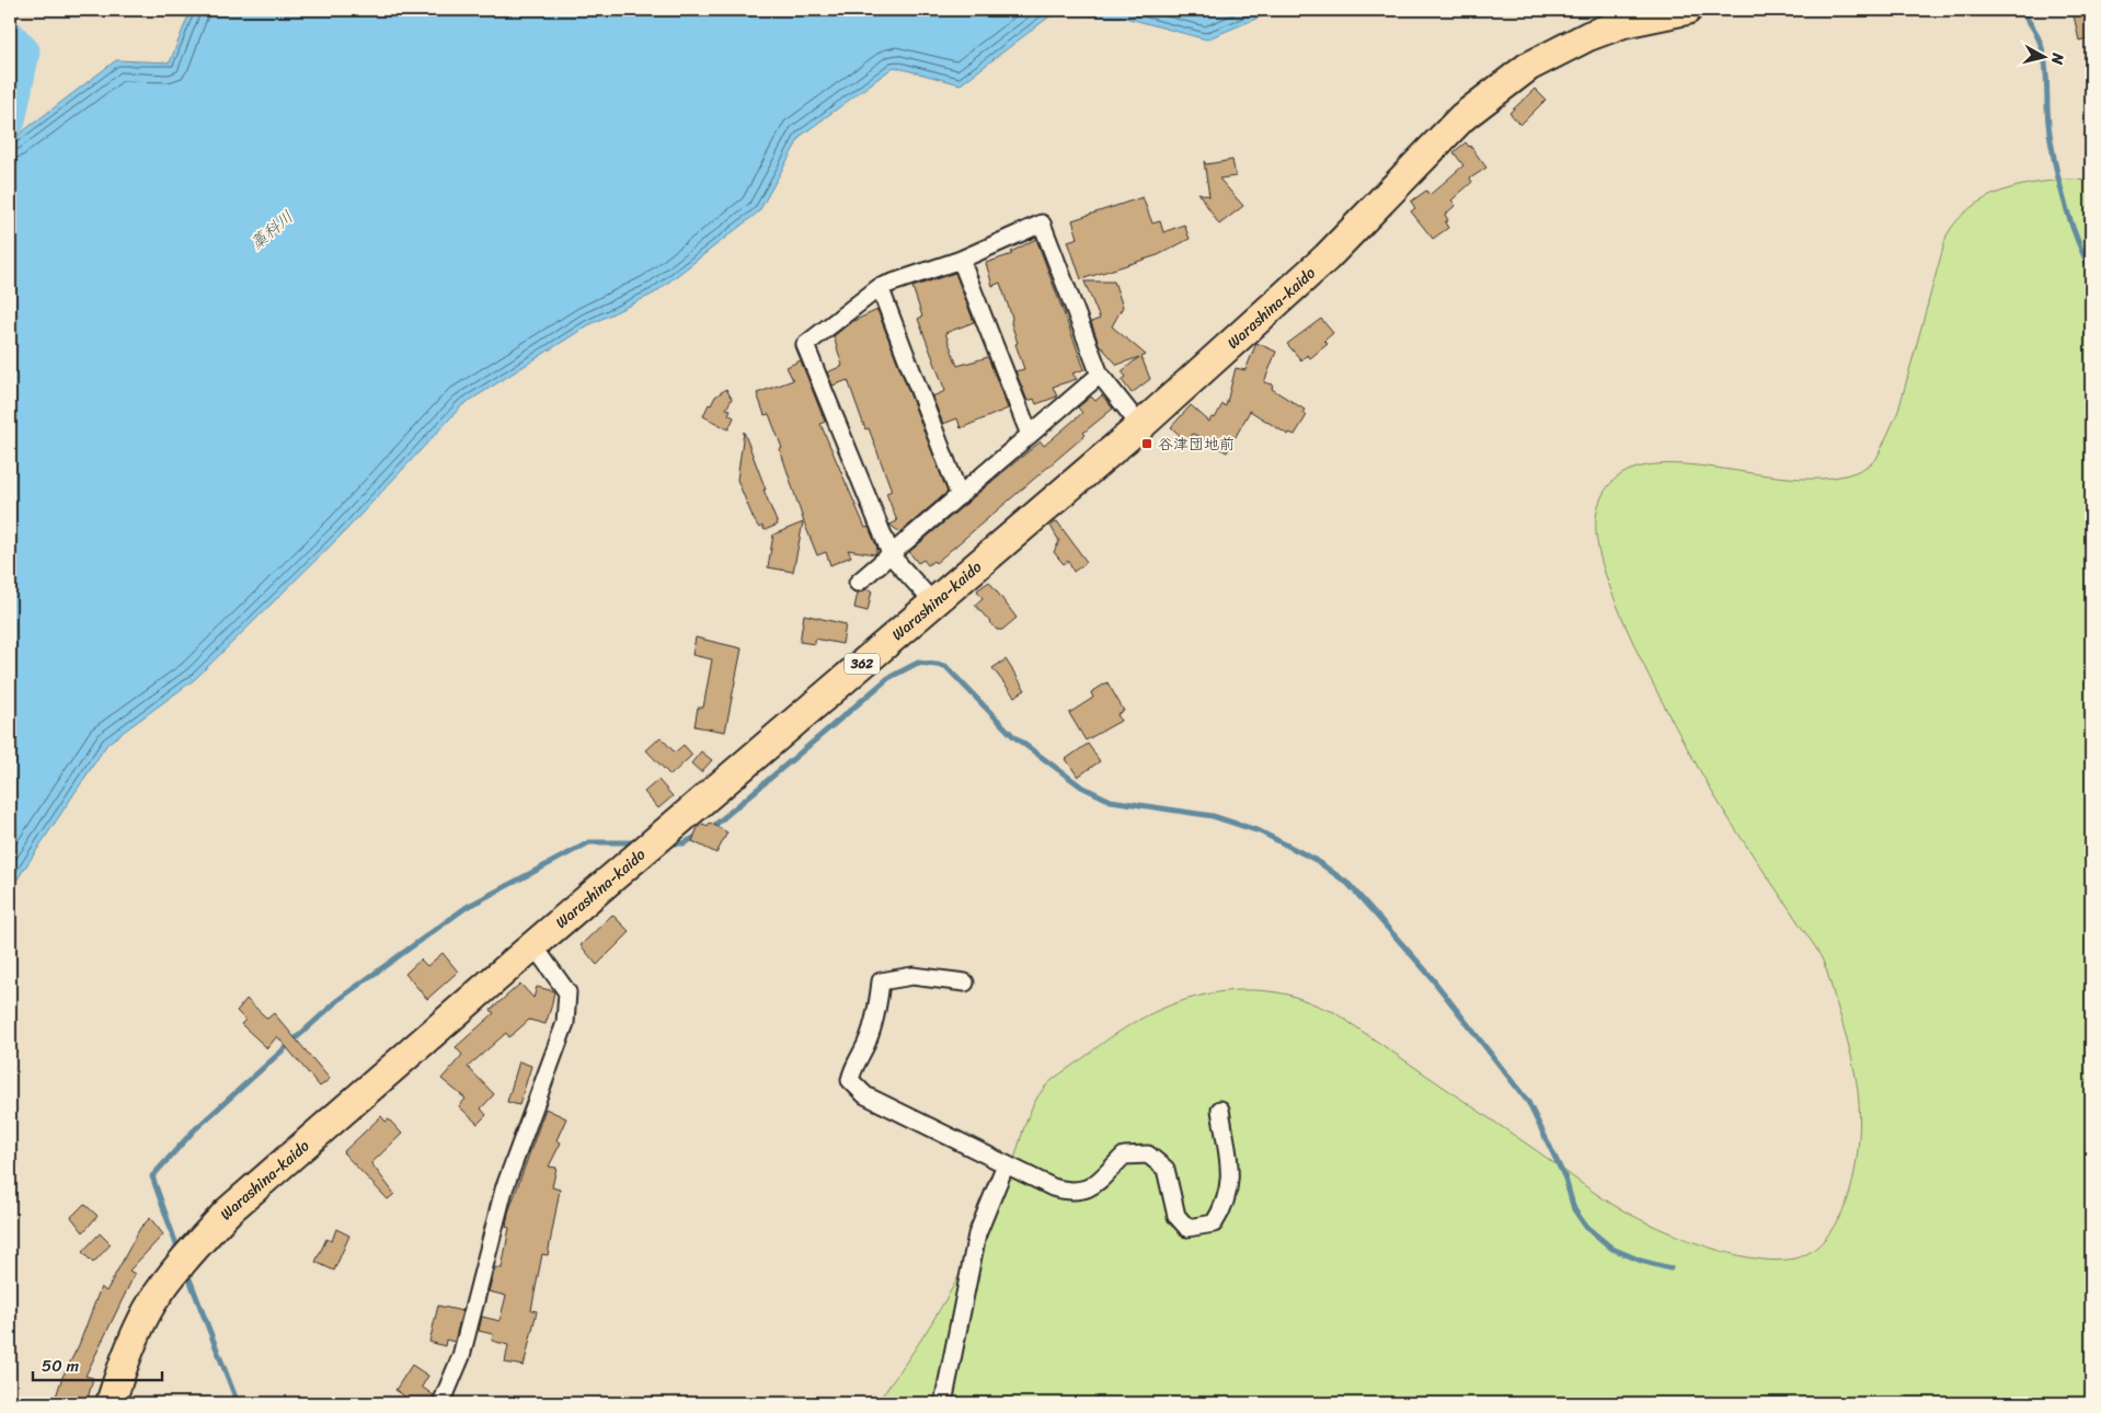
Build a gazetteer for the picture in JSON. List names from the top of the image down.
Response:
{
  "streets": {
    "highway": ["Warashina-kaido", "362"]
  },
  "water": ["藁科川"],
  "places": {
    "transit": ["谷津団地前"]
  },
  "scale_bar": "50 m",
  "north": "right"
}
